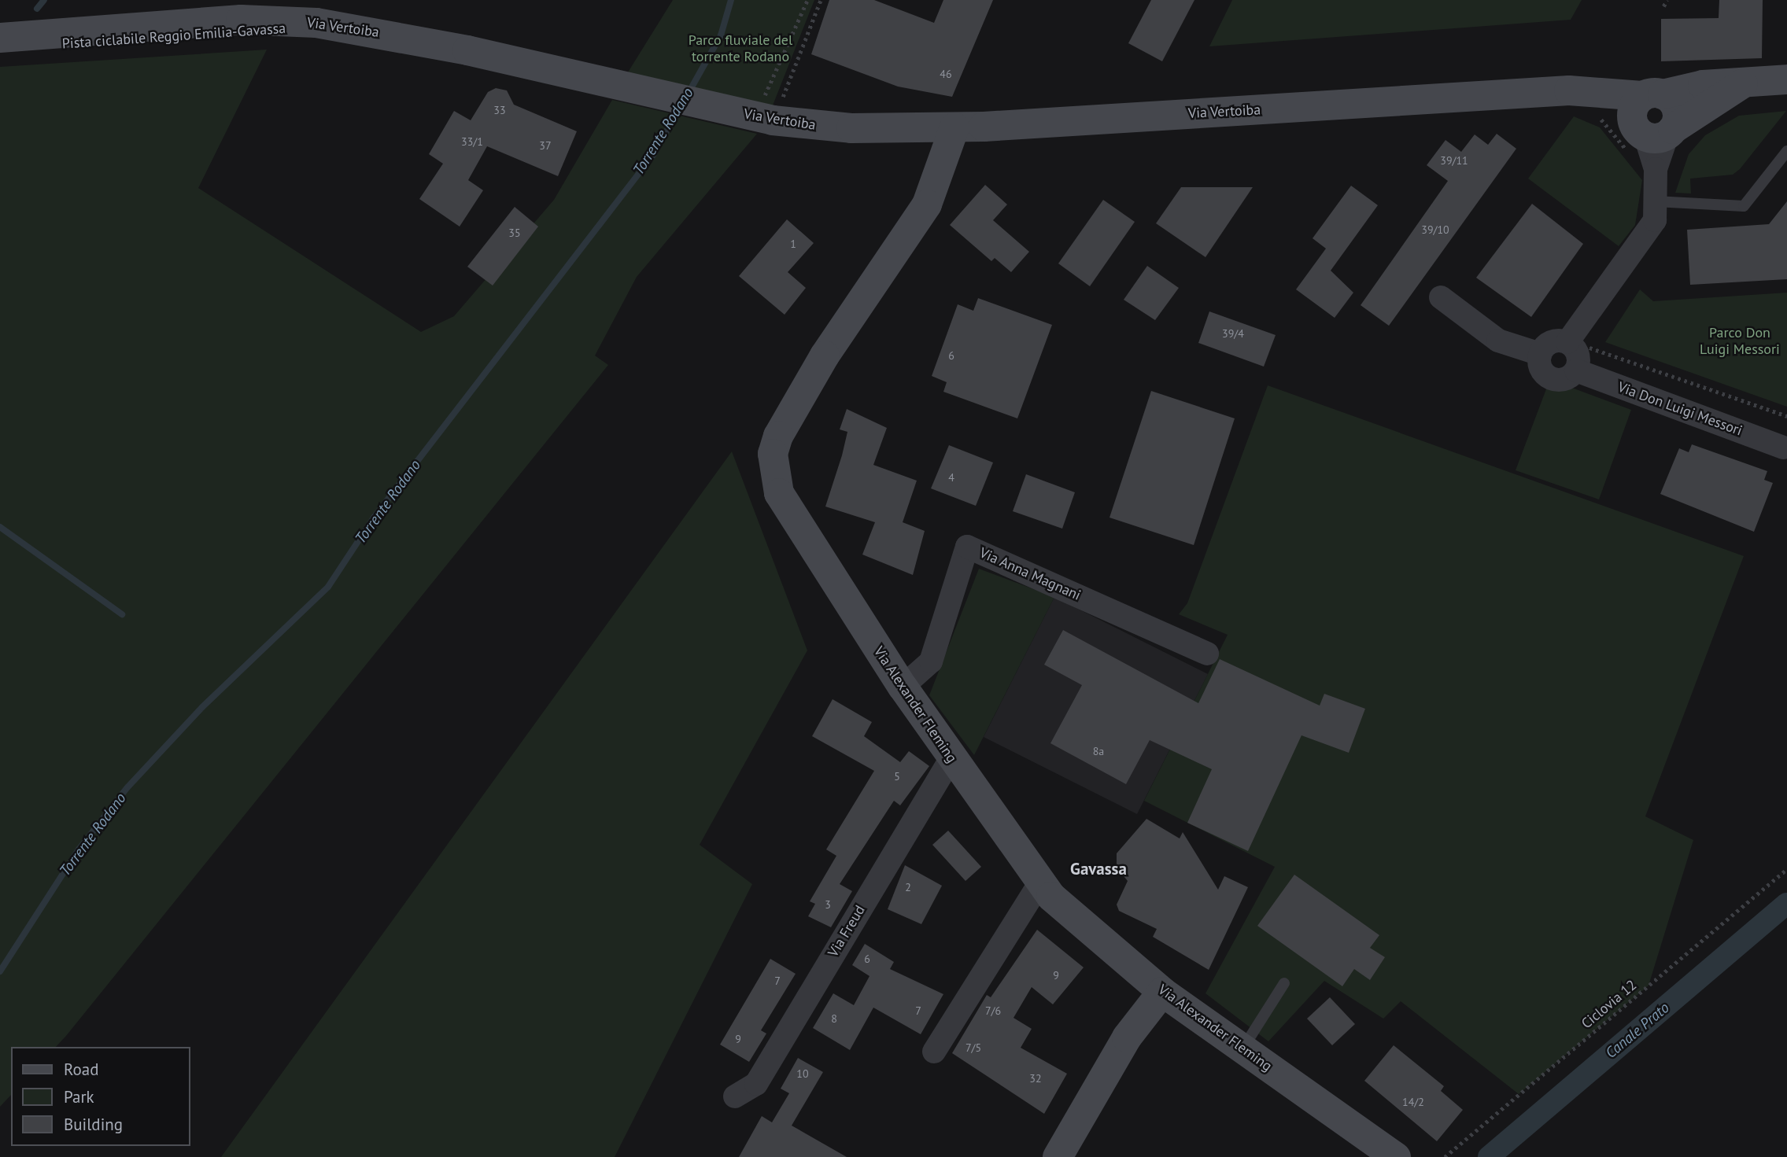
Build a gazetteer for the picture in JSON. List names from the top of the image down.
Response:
{
  "streets": {
    "main road": ["Via Vertoiba", "Via Alexander Fleming"],
    "street": ["Via Don Luigi Messori", "Via Anna Magnani", "Via Freud"],
    "path": ["Ciclovia 12"]
  },
  "crossings": [
    ["Via Vertoiba", "Via Alexander Fleming"],
    ["Via Anna Magnani", "Via Alexander Fleming"],
    ["Via Alexander Fleming", "Via Freud"]
  ],
  "districts": ["Gavassa"],
  "water": ["Torrente Rodano", "Canale Prato"],
  "parks": ["Parco fluviale del torrente Rodano", "Parco Don Luigi Messori"],
  "house_numbers": [
    "46",
    "33",
    "33/1",
    "37",
    "39/11",
    "39/10",
    "35",
    "1",
    "39/4",
    "6",
    "4",
    "8a",
    "5",
    "2",
    "3",
    "6",
    "9",
    "7",
    "7",
    "7/6",
    "8",
    "9",
    "7/5",
    "10",
    "32",
    "14/2"
  ],
  "legend": ["Road", "Park", "Building"]
}
